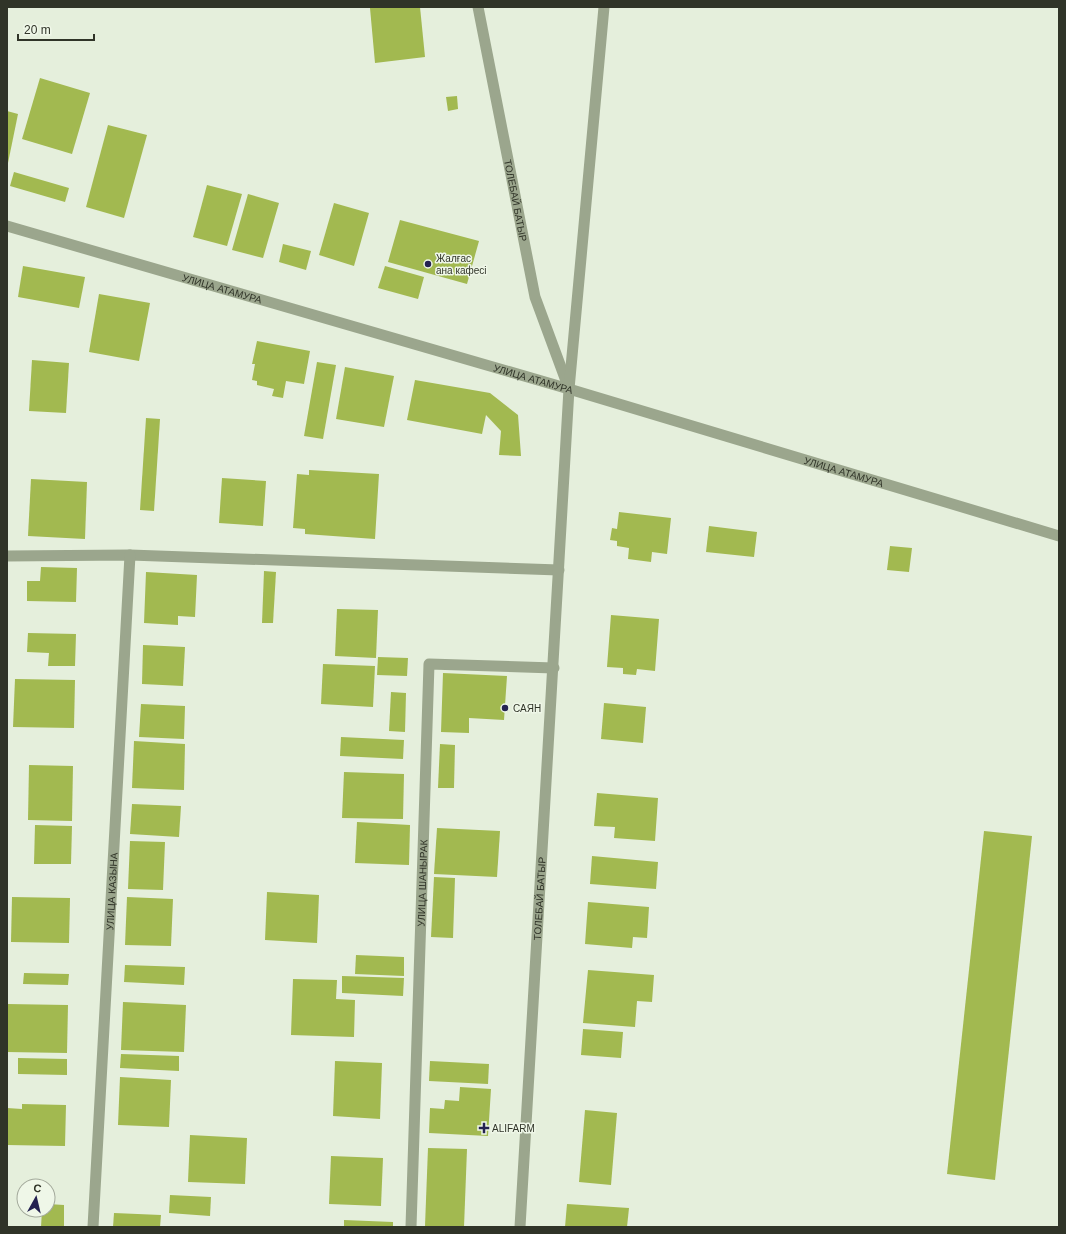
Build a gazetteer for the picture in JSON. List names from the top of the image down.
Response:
{
  "streets": {
    "street": [
      "ТОЛЕБАЙ БАТЫР",
      "УЛИЦА АТАМУРА",
      "УЛИЦА ШАНЫРАК",
      "УЛИЦА КАЗЫНА"
    ]
  },
  "crossings": [
    ["ТОЛЕБАЙ БАТЫР", "УЛИЦА АТАМУРА"],
    ["ТОЛЕБАЙ БАТЫР", "УЛИЦА ШАНЫРАК"]
  ],
  "places": {
    "other": ["Жалғас ана кафесі", "САЯН"],
    "health": ["ALIFARM"]
  },
  "scale_bar": "20 m",
  "north": "top"
}
